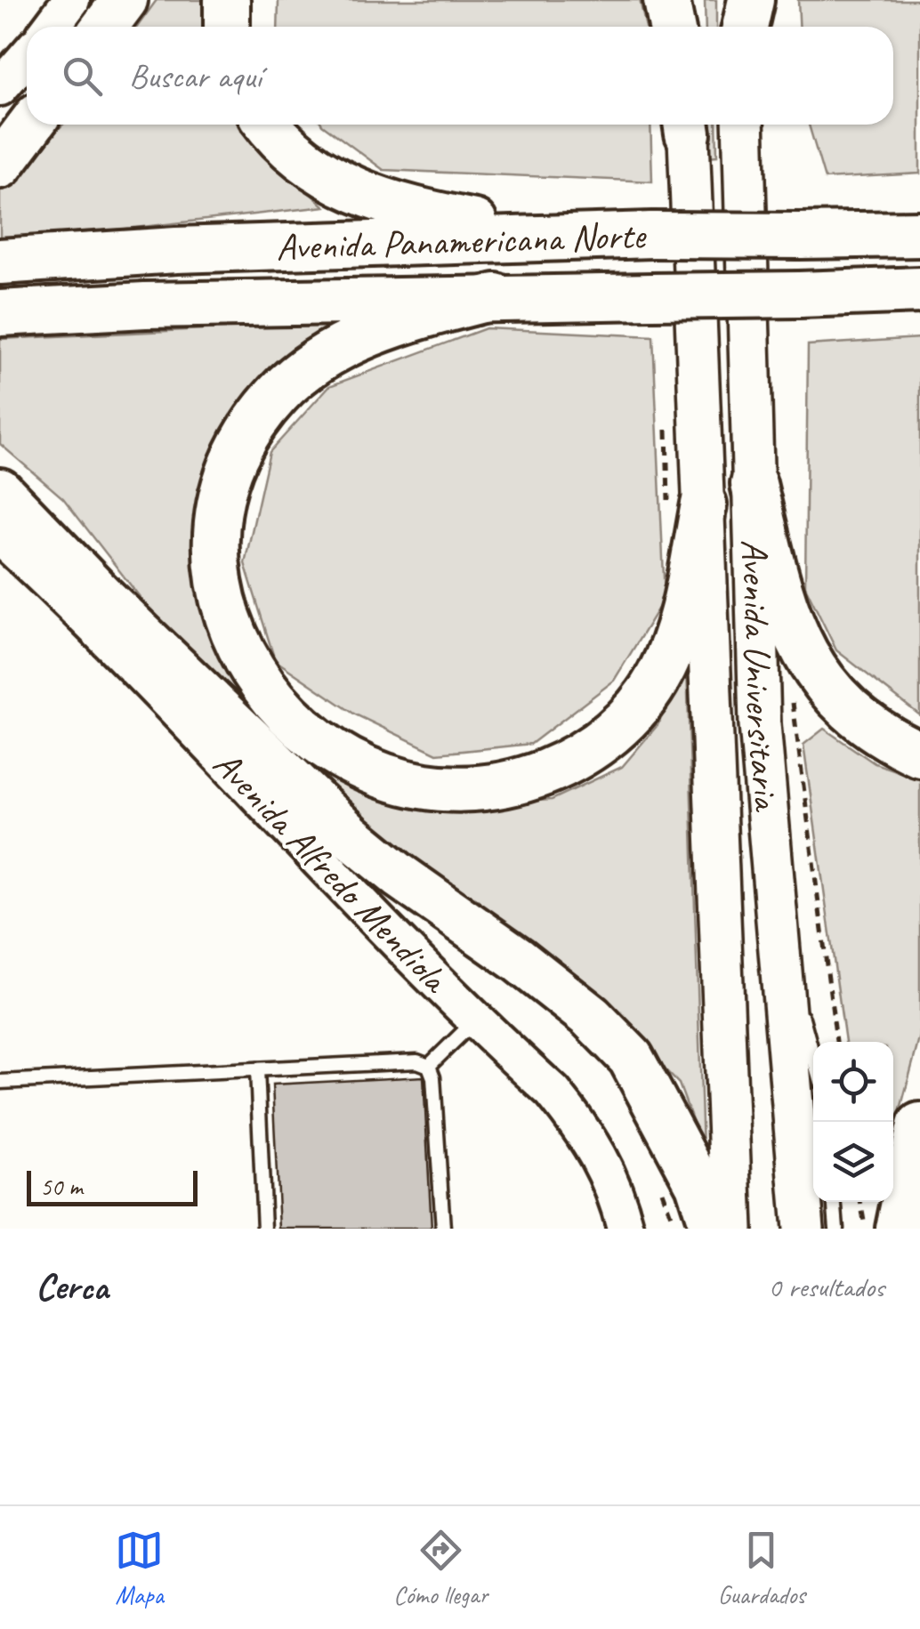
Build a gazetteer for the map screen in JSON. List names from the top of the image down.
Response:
{
  "streets": {
    "highway": ["Avenida Panamericana Norte"],
    "main road": ["Avenida Universitaria", "Avenida Alfredo Mendiola"]
  },
  "scale_bar": "50 m",
  "page": {
    "search": "Buscar aquí",
    "scale": "50 m",
    "heading": ["Cerca", "0 resultados"],
    "nav": ["Mapa", "Cómo llegar", "Guardados"]
  }
}
